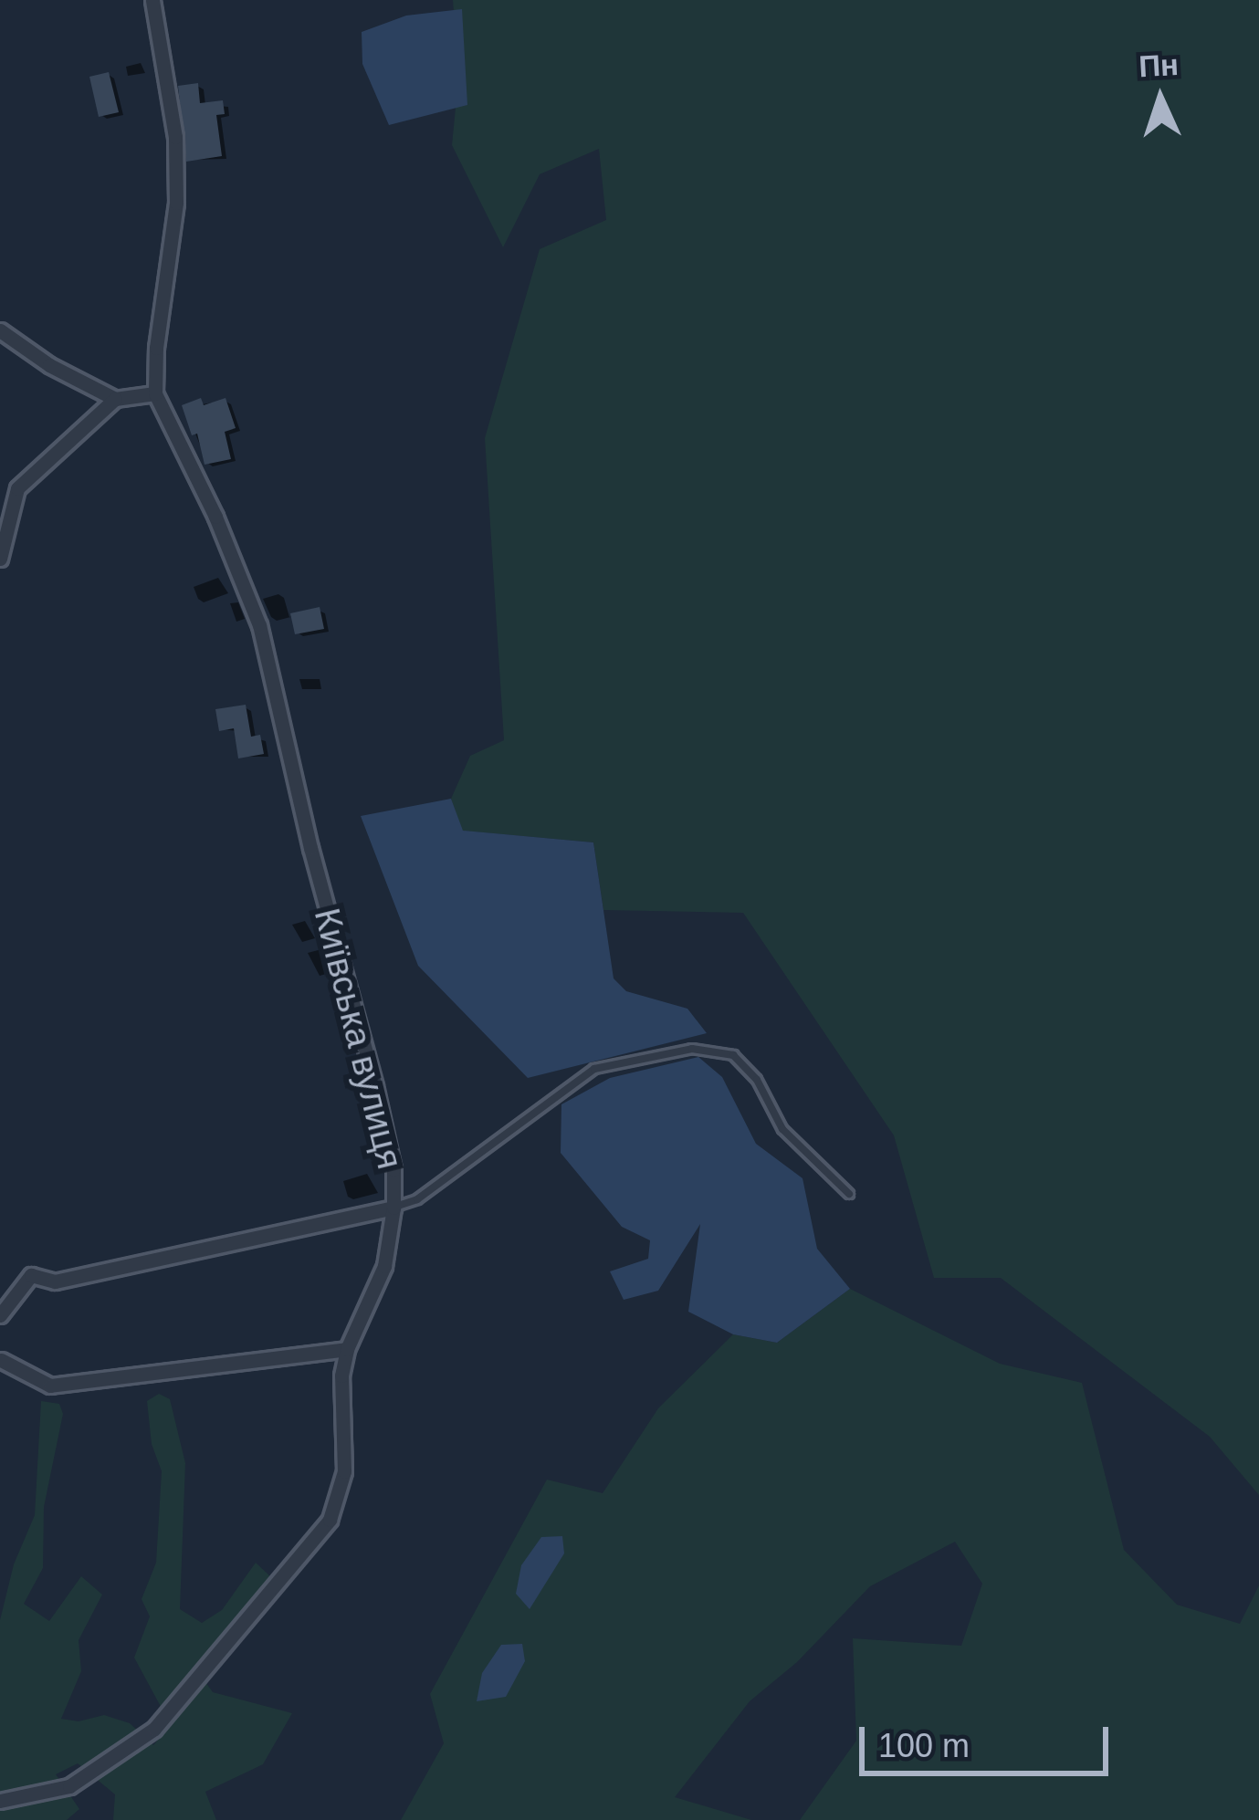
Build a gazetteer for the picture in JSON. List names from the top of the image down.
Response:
{
  "streets": {
    "street": ["Київська вулиця"]
  },
  "scale_bar": "100 m",
  "north": "top"
}
